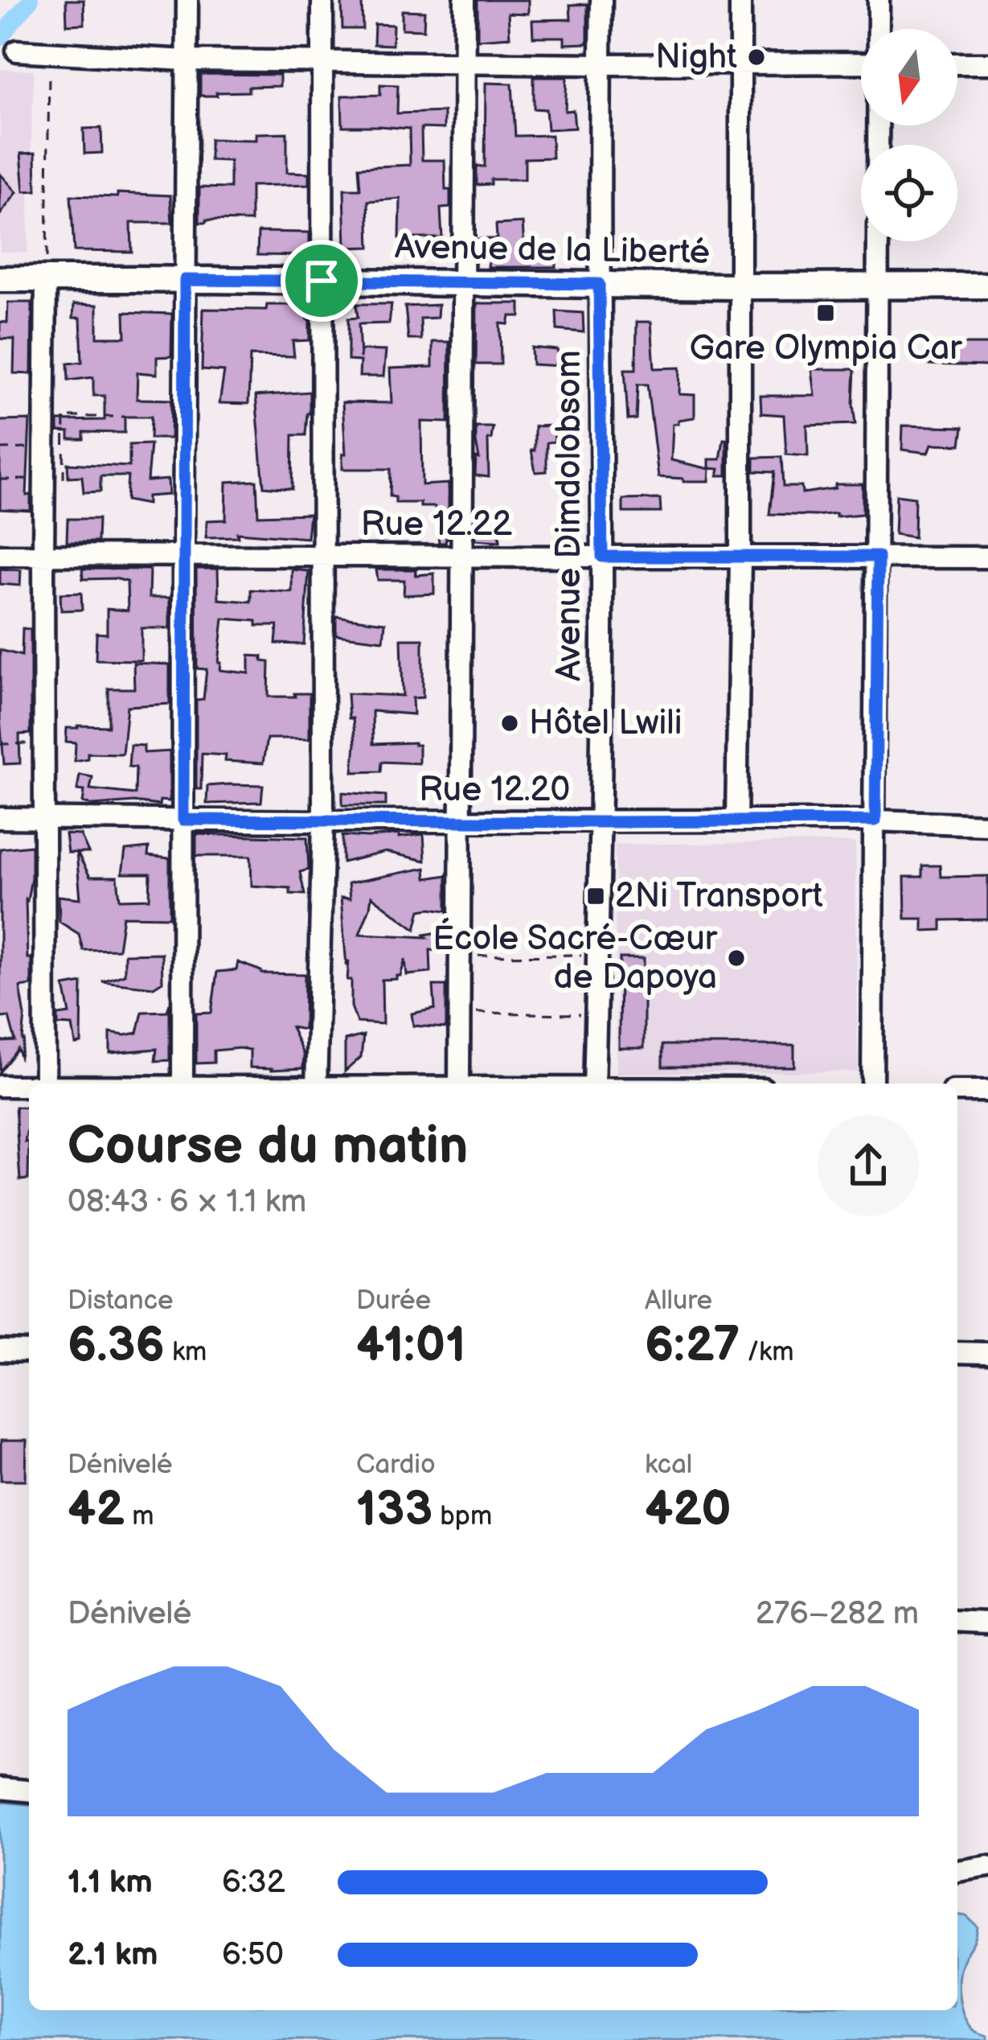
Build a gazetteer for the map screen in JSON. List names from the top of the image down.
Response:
{
  "streets": {
    "main road": ["Avenue de la Liberté"],
    "street": ["Avenue Dimdolobsom", "Rue 12.22", "Rue 12.20"]
  },
  "crossings": [
    ["Avenue de la Liberté", "Avenue Dimdolobsom"],
    ["Avenue Dimdolobsom", "Rue 12.22"],
    ["Avenue Dimdolobsom", "Rue 12.20"]
  ],
  "places": {
    "other": ["Night", "Hôtel Lwili", "École Sacré-Cœur de Dapoya"],
    "transit": ["Gare Olympia Car", "2Ni Transport"]
  },
  "north": "bottom",
  "page": {
    "heading": ["Course du matin", "08:43 · 6 × 1.1 km"],
    "stats": [
      ["Distance", "6.36 km"],
      ["Durée", "41:01"],
      ["Allure", "6:27 /km"],
      ["Dénivelé", "42 m"],
      ["Cardio", "133 bpm"],
      ["kcal", "420"]
    ],
    "chart": ["Dénivelé", "276–282 m"],
    "list": [
      {
        "name": "1.1 km",
        "note": "6:32"
      },
      {
        "name": "2.1 km",
        "note": "6:50"
      }
    ]
  }
}
